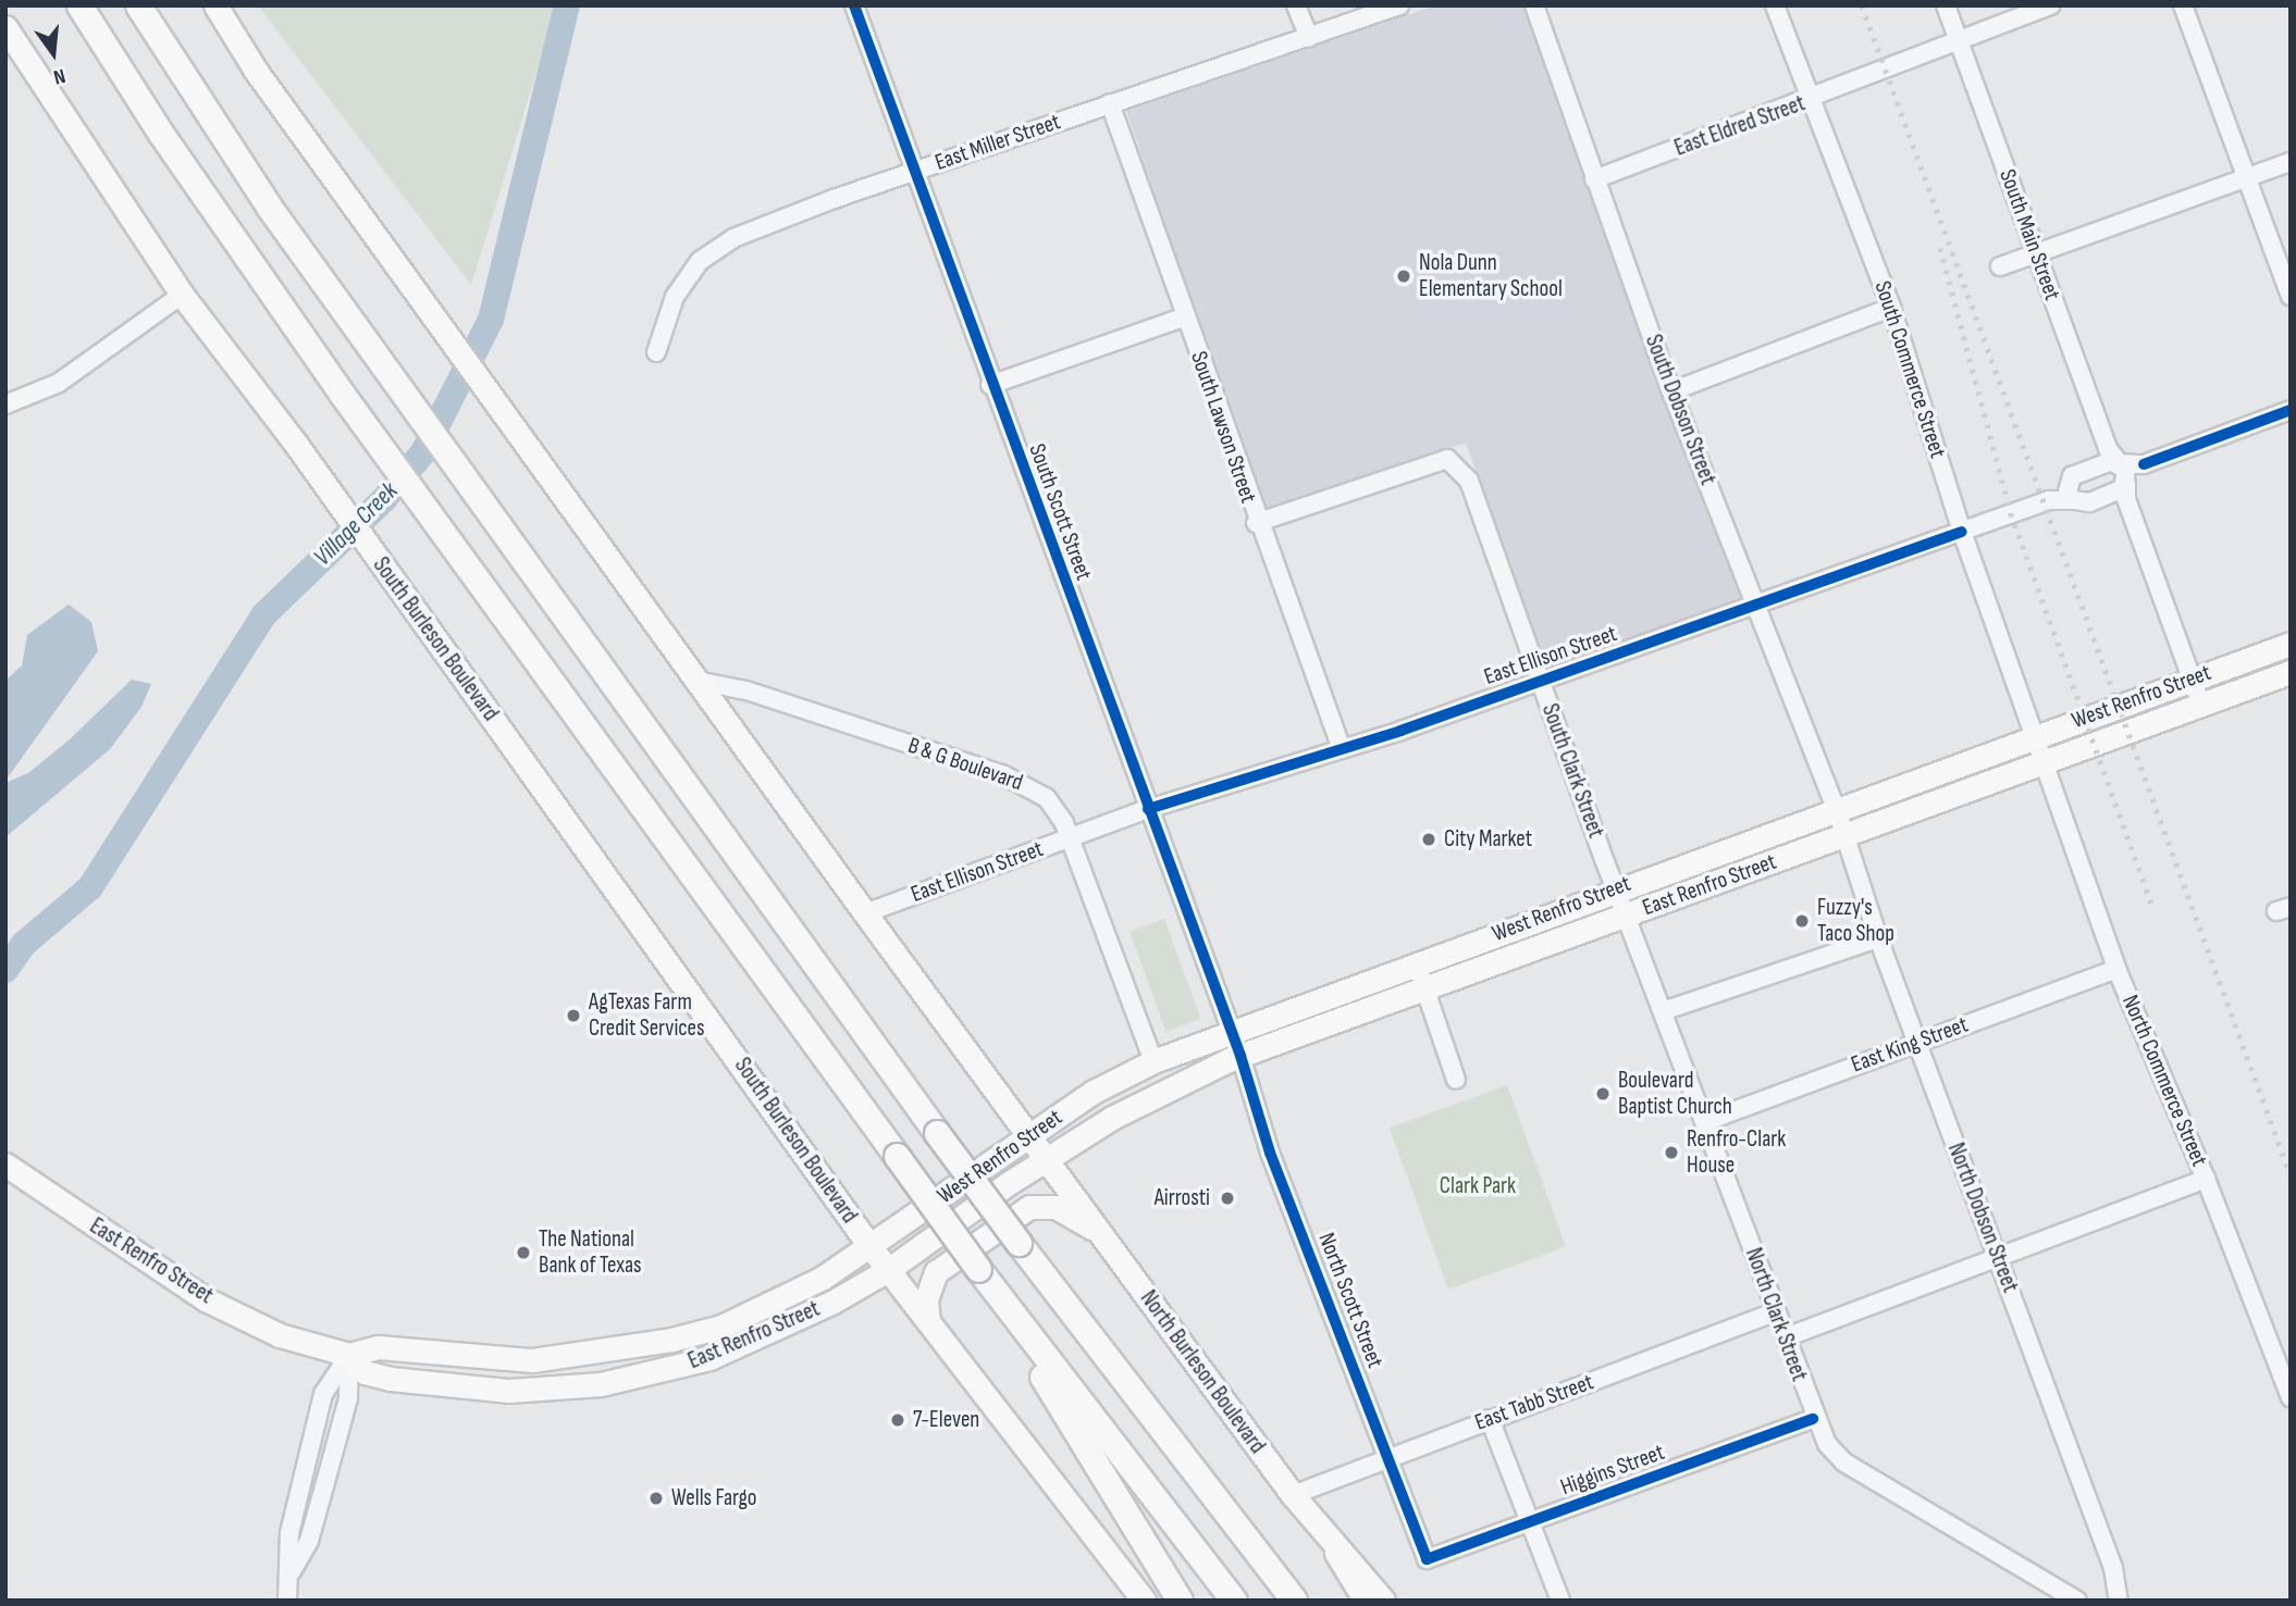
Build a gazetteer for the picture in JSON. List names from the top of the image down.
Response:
{
  "streets": {
    "main road": [
      "South Burleson Boulevard",
      "West Renfro Street",
      "East Renfro Street",
      "North Burleson Boulevard"
    ],
    "street": [
      "East Eldred Street",
      "East Miller Street",
      "South Main Street",
      "South Commerce Street",
      "South Dobson Street",
      "South Lawson Street",
      "South Scott Street",
      "East Ellison Street",
      "B & G Boulevard",
      "South Clark Street",
      "East King Street",
      "North Commerce Street",
      "North Dobson Street",
      "North Scott Street",
      "North Clark Street",
      "East Tabb Street",
      "Higgins Street"
    ]
  },
  "crossings": [
    ["East Eldred Street", "South Main Street"],
    ["East Eldred Street", "South Commerce Street"],
    ["East Eldred Street", "South Dobson Street"],
    ["East Miller Street", "South Lawson Street"],
    ["East Miller Street", "South Scott Street"],
    ["South Main Street", "East Ellison Street"],
    ["South Commerce Street", "East Ellison Street"],
    ["South Commerce Street", "West Renfro Street"],
    ["South Commerce Street", "North Commerce Street"],
    ["South Dobson Street", "East Ellison Street"],
    ["South Dobson Street", "West Renfro Street"],
    ["South Dobson Street", "East Renfro Street"],
    ["South Dobson Street", "North Dobson Street"],
    ["South Lawson Street", "East Ellison Street"],
    ["South Lawson Street", "South Clark Street"],
    ["South Scott Street", "East Ellison Street"],
    ["South Scott Street", "West Renfro Street"],
    ["South Scott Street", "North Scott Street"],
    ["South Burleson Boulevard", "West Renfro Street"],
    ["South Burleson Boulevard", "East Renfro Street"],
    ["East Ellison Street", "B & G Boulevard"],
    ["East Ellison Street", "South Clark Street"],
    ["West Renfro Street", "B & G Boulevard"],
    ["West Renfro Street", "South Clark Street"],
    ["West Renfro Street", "East Renfro Street"],
    ["West Renfro Street", "North Commerce Street"],
    ["West Renfro Street", "North Scott Street"],
    ["West Renfro Street", "North Burleson Boulevard"],
    ["South Clark Street", "East Renfro Street"],
    ["South Clark Street", "North Clark Street"],
    ["East Renfro Street", "North Commerce Street"],
    ["East Renfro Street", "North Dobson Street"],
    ["East Renfro Street", "North Scott Street"],
    ["East Renfro Street", "North Clark Street"],
    ["East Renfro Street", "North Burleson Boulevard"],
    ["East King Street", "North Commerce Street"],
    ["East King Street", "North Dobson Street"],
    ["East King Street", "North Clark Street"],
    ["North Scott Street", "East Tabb Street"],
    ["North Scott Street", "Higgins Street"],
    ["North Clark Street", "East Tabb Street"],
    ["North Clark Street", "Higgins Street"],
    ["North Burleson Boulevard", "East Tabb Street"]
  ],
  "water": ["Village Creek"],
  "parks": ["Clark Park"],
  "places": [
    "Nola Dunn Elementary School",
    "City Market",
    "Fuzzy's Taco Shop",
    "AgTexas Farm Credit Services",
    "Boulevard Baptist Church",
    "Renfro-Clark House",
    "Airrosti",
    "The National Bank of Texas",
    "7-Eleven",
    "Wells Fargo"
  ],
  "north": "bottom"
}
